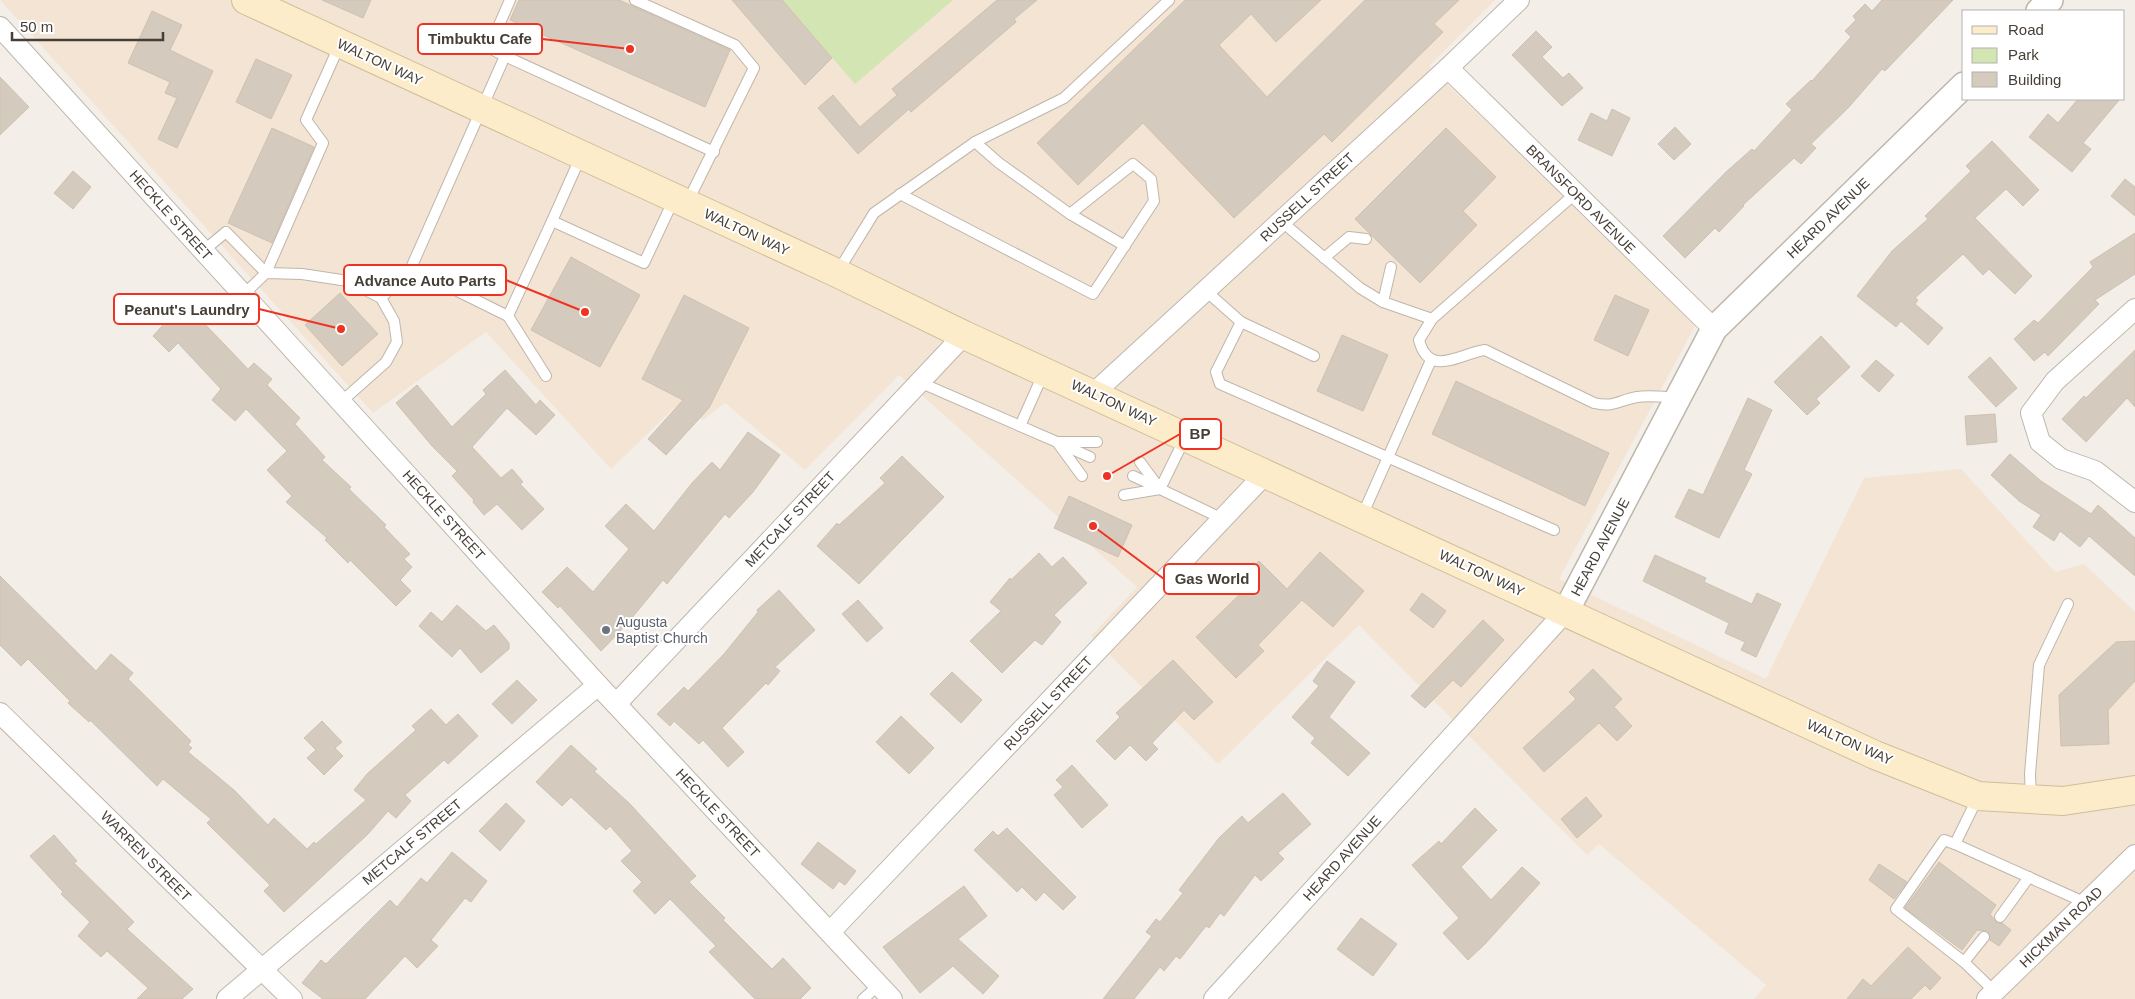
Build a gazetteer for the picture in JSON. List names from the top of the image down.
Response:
{
  "streets": {
    "main road": ["WALTON WAY"],
    "street": [
      "RUSSELL STREET",
      "BRANSFORD AVENUE",
      "HECKLE STREET",
      "HEARD AVENUE",
      "METCALF STREET",
      "WARREN STREET",
      "HICKMAN ROAD"
    ]
  },
  "crossings": [
    ["WALTON WAY", "RUSSELL STREET"],
    ["WALTON WAY", "HEARD AVENUE"],
    ["WALTON WAY", "METCALF STREET"],
    ["RUSSELL STREET", "BRANSFORD AVENUE"],
    ["RUSSELL STREET", "HECKLE STREET"],
    ["BRANSFORD AVENUE", "HEARD AVENUE"],
    ["HECKLE STREET", "METCALF STREET"],
    ["METCALF STREET", "WARREN STREET"]
  ],
  "places": [
    "Timbuktu Cafe",
    "Advance Auto Parts",
    "Peanut's Laundry",
    "BP",
    "Gas World",
    "Augusta Baptist Church"
  ],
  "legend": ["Road", "Park", "Building"],
  "scale_bar": "50 m"
}
